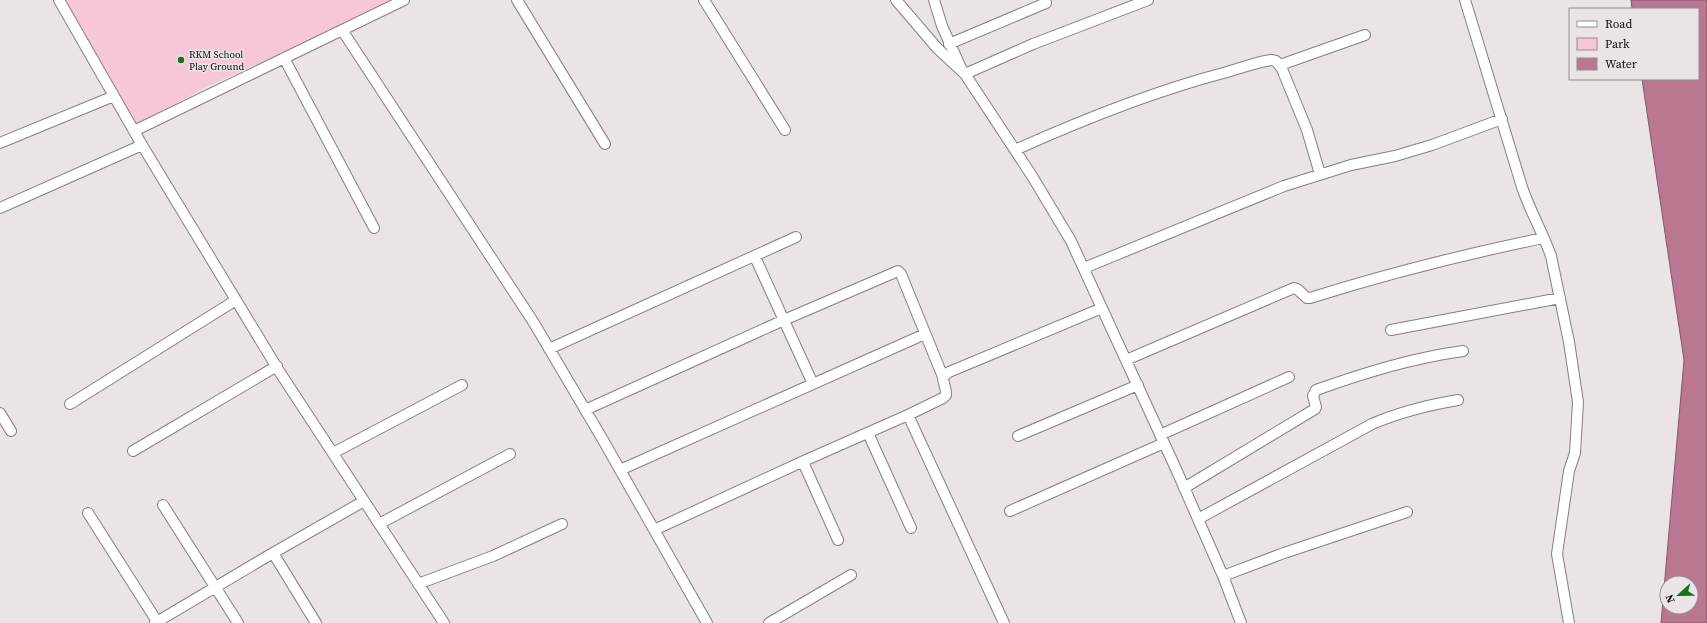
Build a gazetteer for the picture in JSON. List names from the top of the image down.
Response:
{
  "places": ["RKM School Play Ground"],
  "legend": ["Road", "Park", "Water"],
  "north": "left"
}
